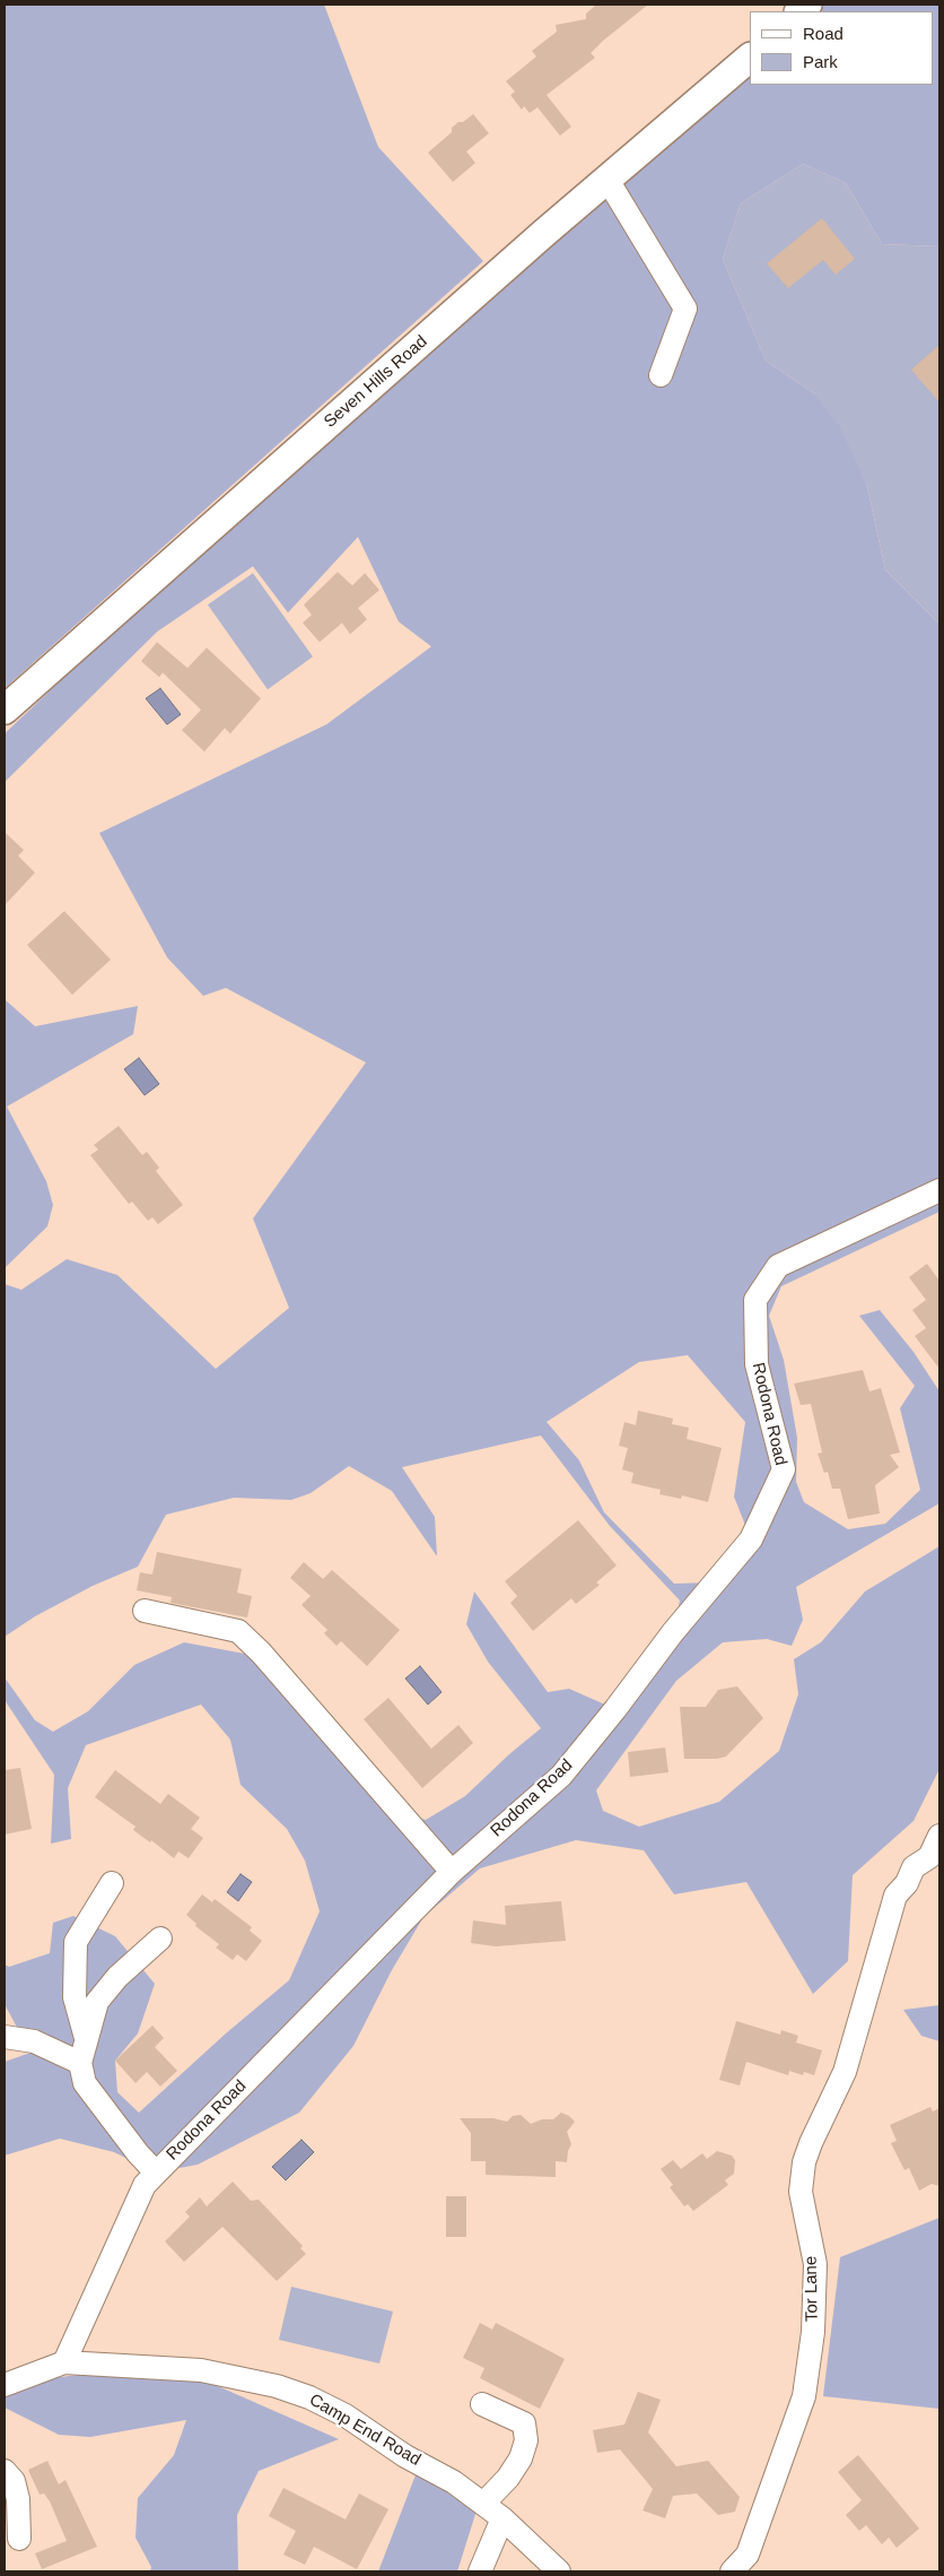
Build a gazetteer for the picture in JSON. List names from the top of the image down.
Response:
{
  "streets": {
    "main road": ["Seven Hills Road"],
    "street": ["Rodona Road", "Tor Lane", "Camp End Road"]
  },
  "crossings": [
    ["Rodona Road", "Camp End Road"]
  ],
  "legend": ["Road", "Park"]
}
